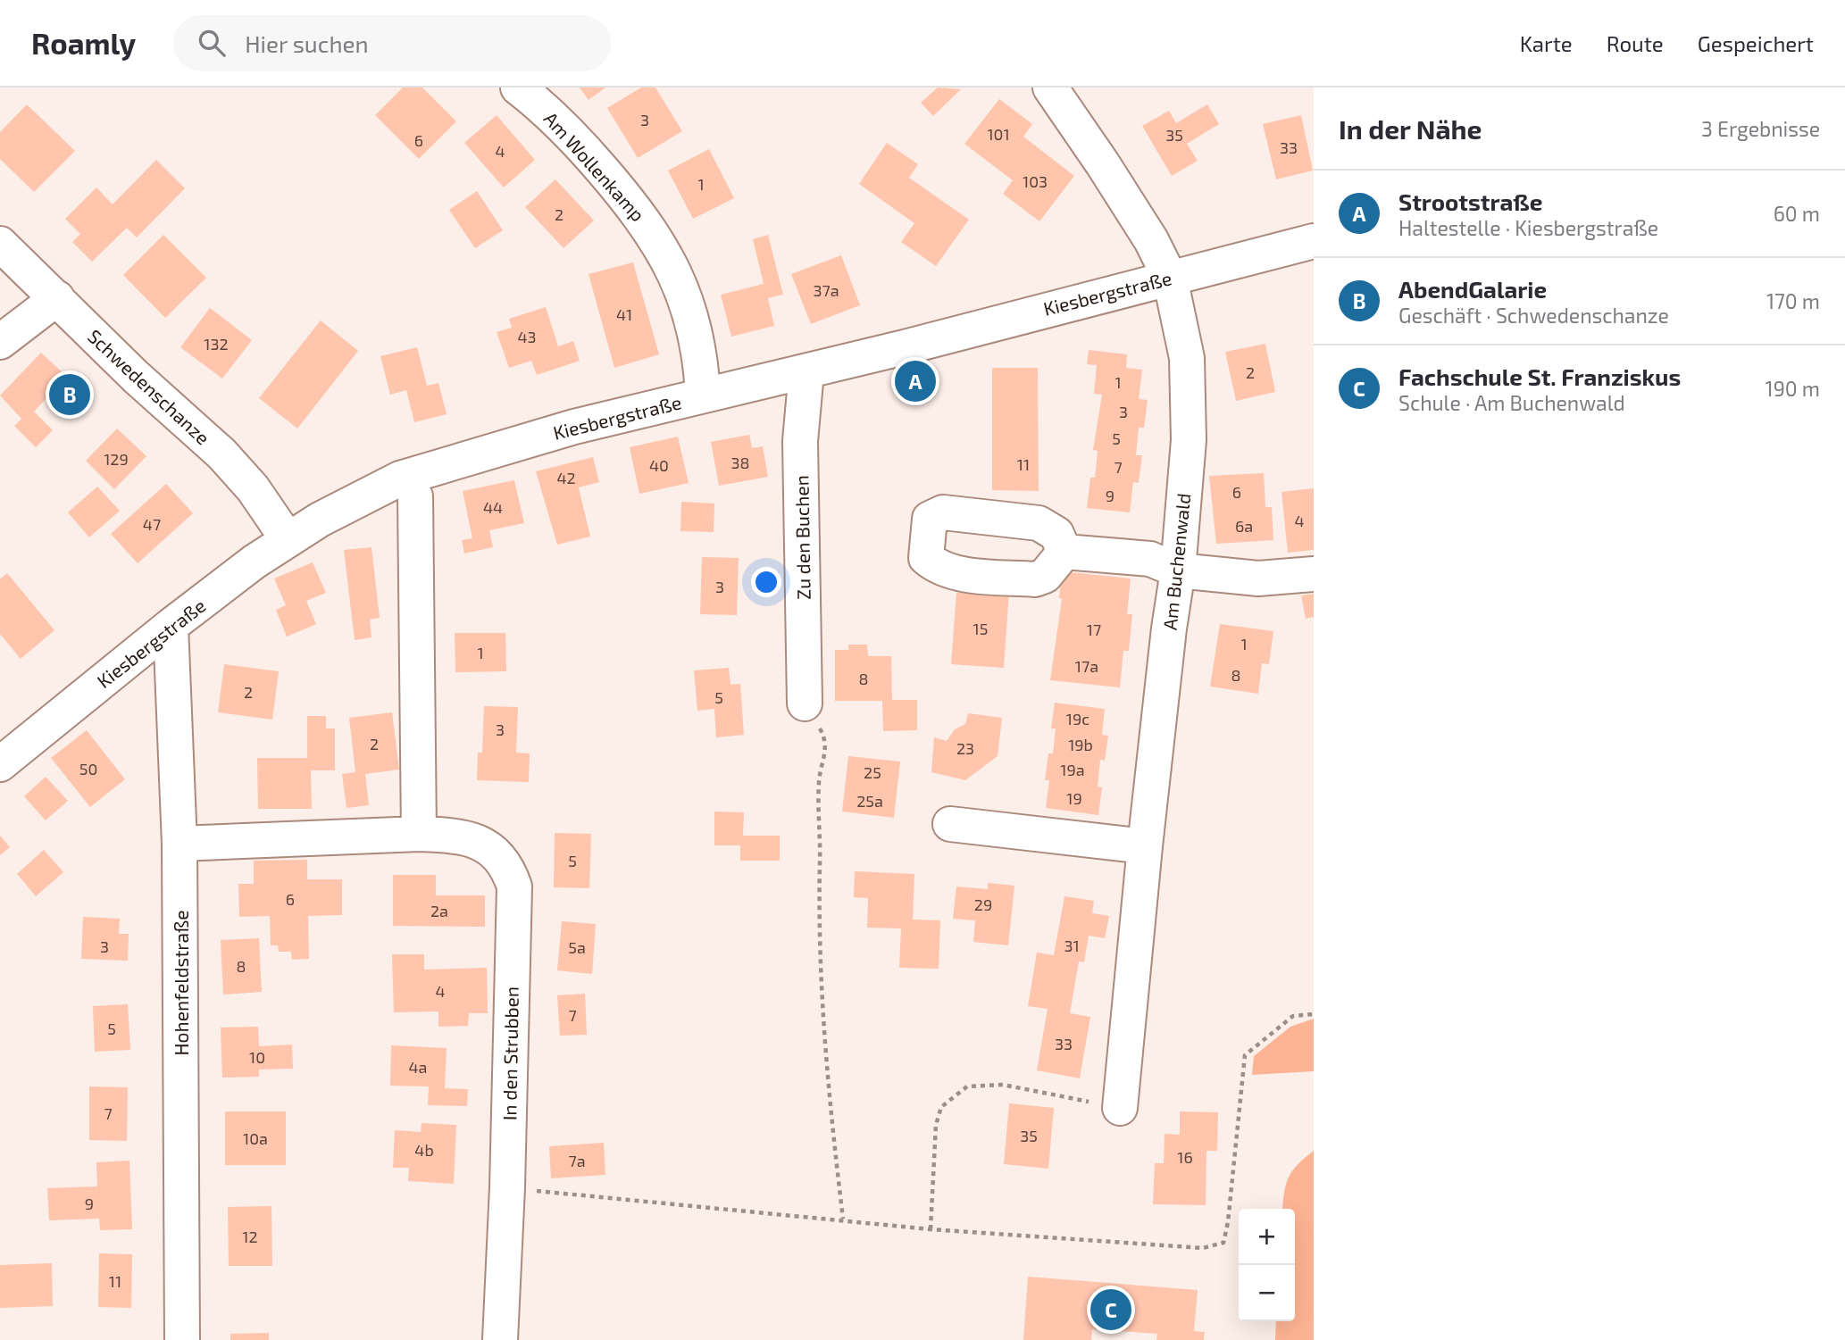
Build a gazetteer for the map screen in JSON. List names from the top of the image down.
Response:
{
  "streets": {
    "street": [
      "Am Wollenkamp",
      "Kiesbergstraße",
      "Schwedenschanze",
      "Zu den Buchen",
      "Am Buchenwald",
      "Hohenfeldstraße",
      "In den Strubben"
    ]
  },
  "crossings": [
    ["Am Wollenkamp", "Kiesbergstraße"],
    ["Kiesbergstraße", "Schwedenschanze"],
    ["Kiesbergstraße", "Zu den Buchen"],
    ["Kiesbergstraße", "Am Buchenwald"],
    ["Kiesbergstraße", "Hohenfeldstraße"],
    ["Hohenfeldstraße", "In den Strubben"]
  ],
  "house_numbers": [
    "3",
    "101",
    "35",
    "6",
    "33",
    "4",
    "103",
    "1",
    "2",
    "37a",
    "41",
    "43",
    "132",
    "2",
    "1",
    "3",
    "5",
    "129",
    "38",
    "11",
    "40",
    "7",
    "42",
    "6",
    "9",
    "44",
    "4",
    "47",
    "6a",
    "3",
    "15",
    "17",
    "1",
    "1",
    "17a",
    "8",
    "8",
    "2",
    "5",
    "19c",
    "3",
    "2",
    "19b",
    "23",
    "50",
    "19a",
    "25",
    "19",
    "25a",
    "5",
    "6",
    "29",
    "2a",
    "31",
    "3",
    "5a",
    "8",
    "4",
    "7",
    "5",
    "33",
    "10",
    "4a",
    "7",
    "35",
    "10a",
    "4b",
    "16",
    "7a",
    "9",
    "12",
    "11"
  ],
  "page": {
    "header": "Roamly",
    "search": "Hier suchen",
    "nav": ["Karte", "Route", "Gespeichert"],
    "heading": ["In der Nähe", "3 Ergebnisse"],
    "list": [
      {
        "mark": "A",
        "name": "Strootstraße",
        "note": "Haltestelle · Kiesbergstraße",
        "value": "60 m"
      },
      {
        "mark": "B",
        "name": "AbendGalarie",
        "note": "Geschäft · Schwedenschanze",
        "value": "170 m"
      },
      {
        "mark": "C",
        "name": "Fachschule St. Franziskus",
        "note": "Schule · Am Buchenwald",
        "value": "190 m"
      }
    ],
    "pins": ["A", "B", "C"],
    "map_buttons": ["+", "−"]
  }
}
